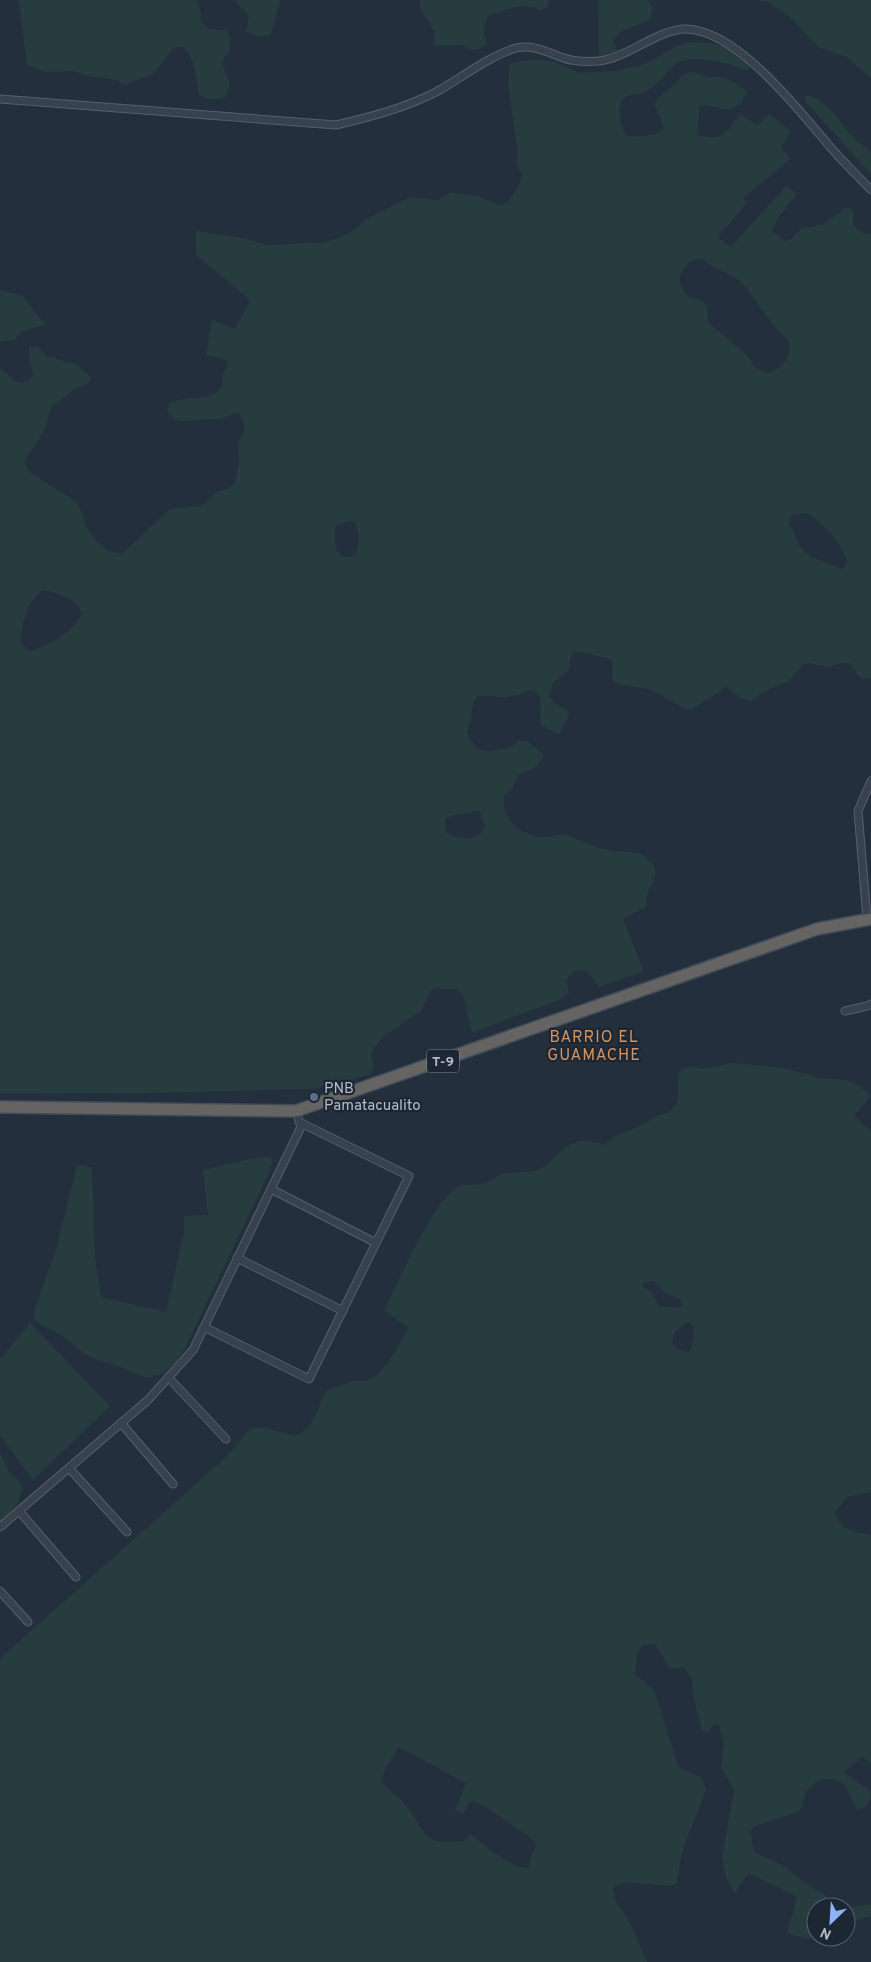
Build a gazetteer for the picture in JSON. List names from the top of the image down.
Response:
{
  "streets": {
    "highway": ["T-9"]
  },
  "districts": ["BARRIO EL GUAMACHE"],
  "places": ["PNB Pamatacualito"],
  "north": "bottom left"
}
